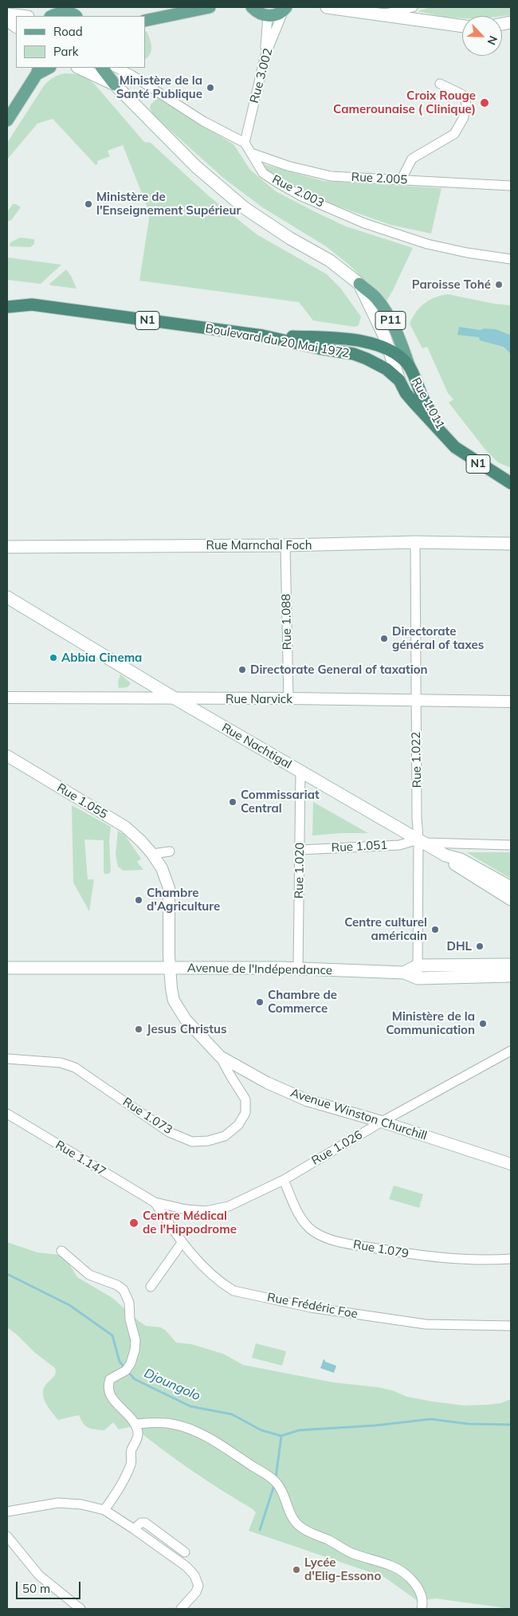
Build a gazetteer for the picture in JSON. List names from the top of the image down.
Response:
{
  "streets": {
    "highway": ["N1", "Boulevard du 20 Mai 1972", "Rue 1.011"],
    "main road": [
      "P11",
      "Rue Marnchal Foch",
      "Rue Nachtigal",
      "Avenue de l'Indépendance"
    ],
    "street": [
      "Rue 3.002",
      "Rue 2.005",
      "Rue 2.003",
      "Rue 1.088",
      "Rue Narvick",
      "Rue 1.022",
      "Rue 1.055",
      "Rue 1.051",
      "Rue 1.020",
      "Avenue Winston Churchill",
      "Rue 1.073",
      "Rue 1.026",
      "Rue 1.147",
      "Rue 1.079",
      "Rue Frédéric Foe"
    ]
  },
  "crossings": [
    ["Rue 3.002", "Rue 2.003"],
    ["Rue 2.005", "Rue 2.003"],
    ["N1", "P11"],
    ["N1", "Boulevard du 20 Mai 1972"],
    ["N1", "Rue 1.011"],
    ["P11", "Rue 1.011"],
    ["Boulevard du 20 Mai 1972", "Rue 1.011"],
    ["Rue Marnchal Foch", "Rue 1.088"],
    ["Rue Marnchal Foch", "Rue 1.022"],
    ["Rue 1.088", "Rue Narvick"],
    ["Rue Narvick", "Rue Nachtigal"],
    ["Rue Narvick", "Rue 1.022"],
    ["Rue Nachtigal", "Rue 1.022"],
    ["Rue Nachtigal", "Rue 1.051"],
    ["Rue Nachtigal", "Rue 1.020"],
    ["Rue 1.022", "Rue 1.051"],
    ["Rue 1.022", "Avenue de l'Indépendance"],
    ["Rue 1.055", "Avenue de l'Indépendance"],
    ["Rue 1.055", "Avenue Winston Churchill"],
    ["Rue 1.051", "Rue 1.020"],
    ["Rue 1.020", "Avenue de l'Indépendance"],
    ["Avenue de l'Indépendance", "Avenue Winston Churchill"],
    ["Avenue Winston Churchill", "Rue 1.073"],
    ["Avenue Winston Churchill", "Rue 1.026"],
    ["Rue 1.026", "Rue 1.147"],
    ["Rue 1.026", "Rue 1.079"],
    ["Rue 1.026", "Rue Frédéric Foe"],
    ["Rue 1.147", "Rue Frédéric Foe"]
  ],
  "water": ["Djoungolo"],
  "places": [
    "Ministère de la Santé Publique",
    "Croix Rouge Camerounaise ( Clinique)",
    "Ministère de l'Enseignement Supérieur",
    "Paroisse Tohé",
    "Directorate général of taxes",
    "Abbia Cinema",
    "Directorate General of taxation",
    "Commissariat Central",
    "Chambre d'Agriculture",
    "Centre culturel américain",
    "DHL",
    "Chambre de Commerce",
    "Ministère de la Communication",
    "Jesus Christus",
    "Centre Médical de l'Hippodrome",
    "Lycée d'Elig-Essono"
  ],
  "legend": ["Road", "Park"],
  "scale_bar": "50 m",
  "north": "bottom right"
}
